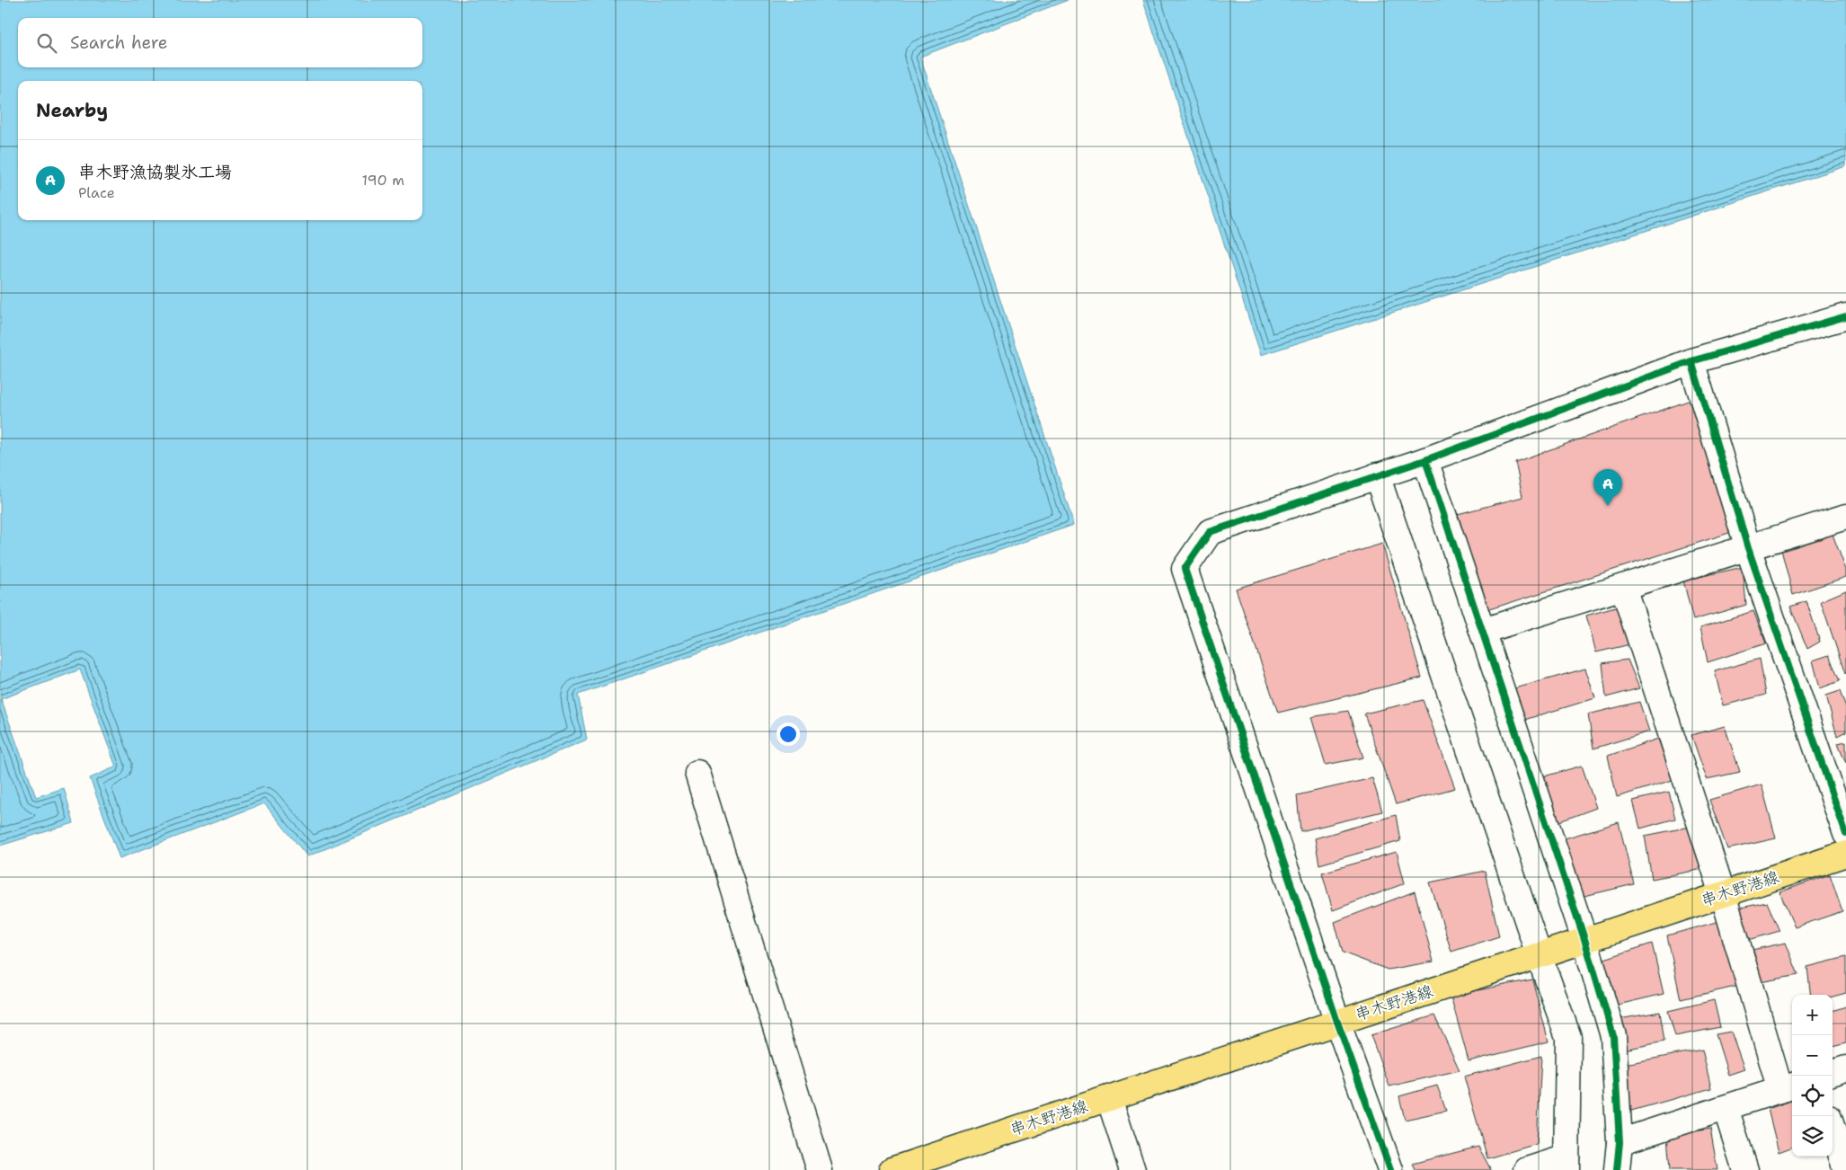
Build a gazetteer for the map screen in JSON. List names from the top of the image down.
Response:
{
  "streets": {
    "main road": ["串木野港線"]
  },
  "page": {
    "search": "Search here",
    "heading": "Nearby",
    "list": [
      {
        "mark": "A",
        "name": "串木野漁協製氷工場",
        "note": "Place",
        "value": "190 m"
      }
    ],
    "pins": "A",
    "map_buttons": ["+", "−"]
  }
}
